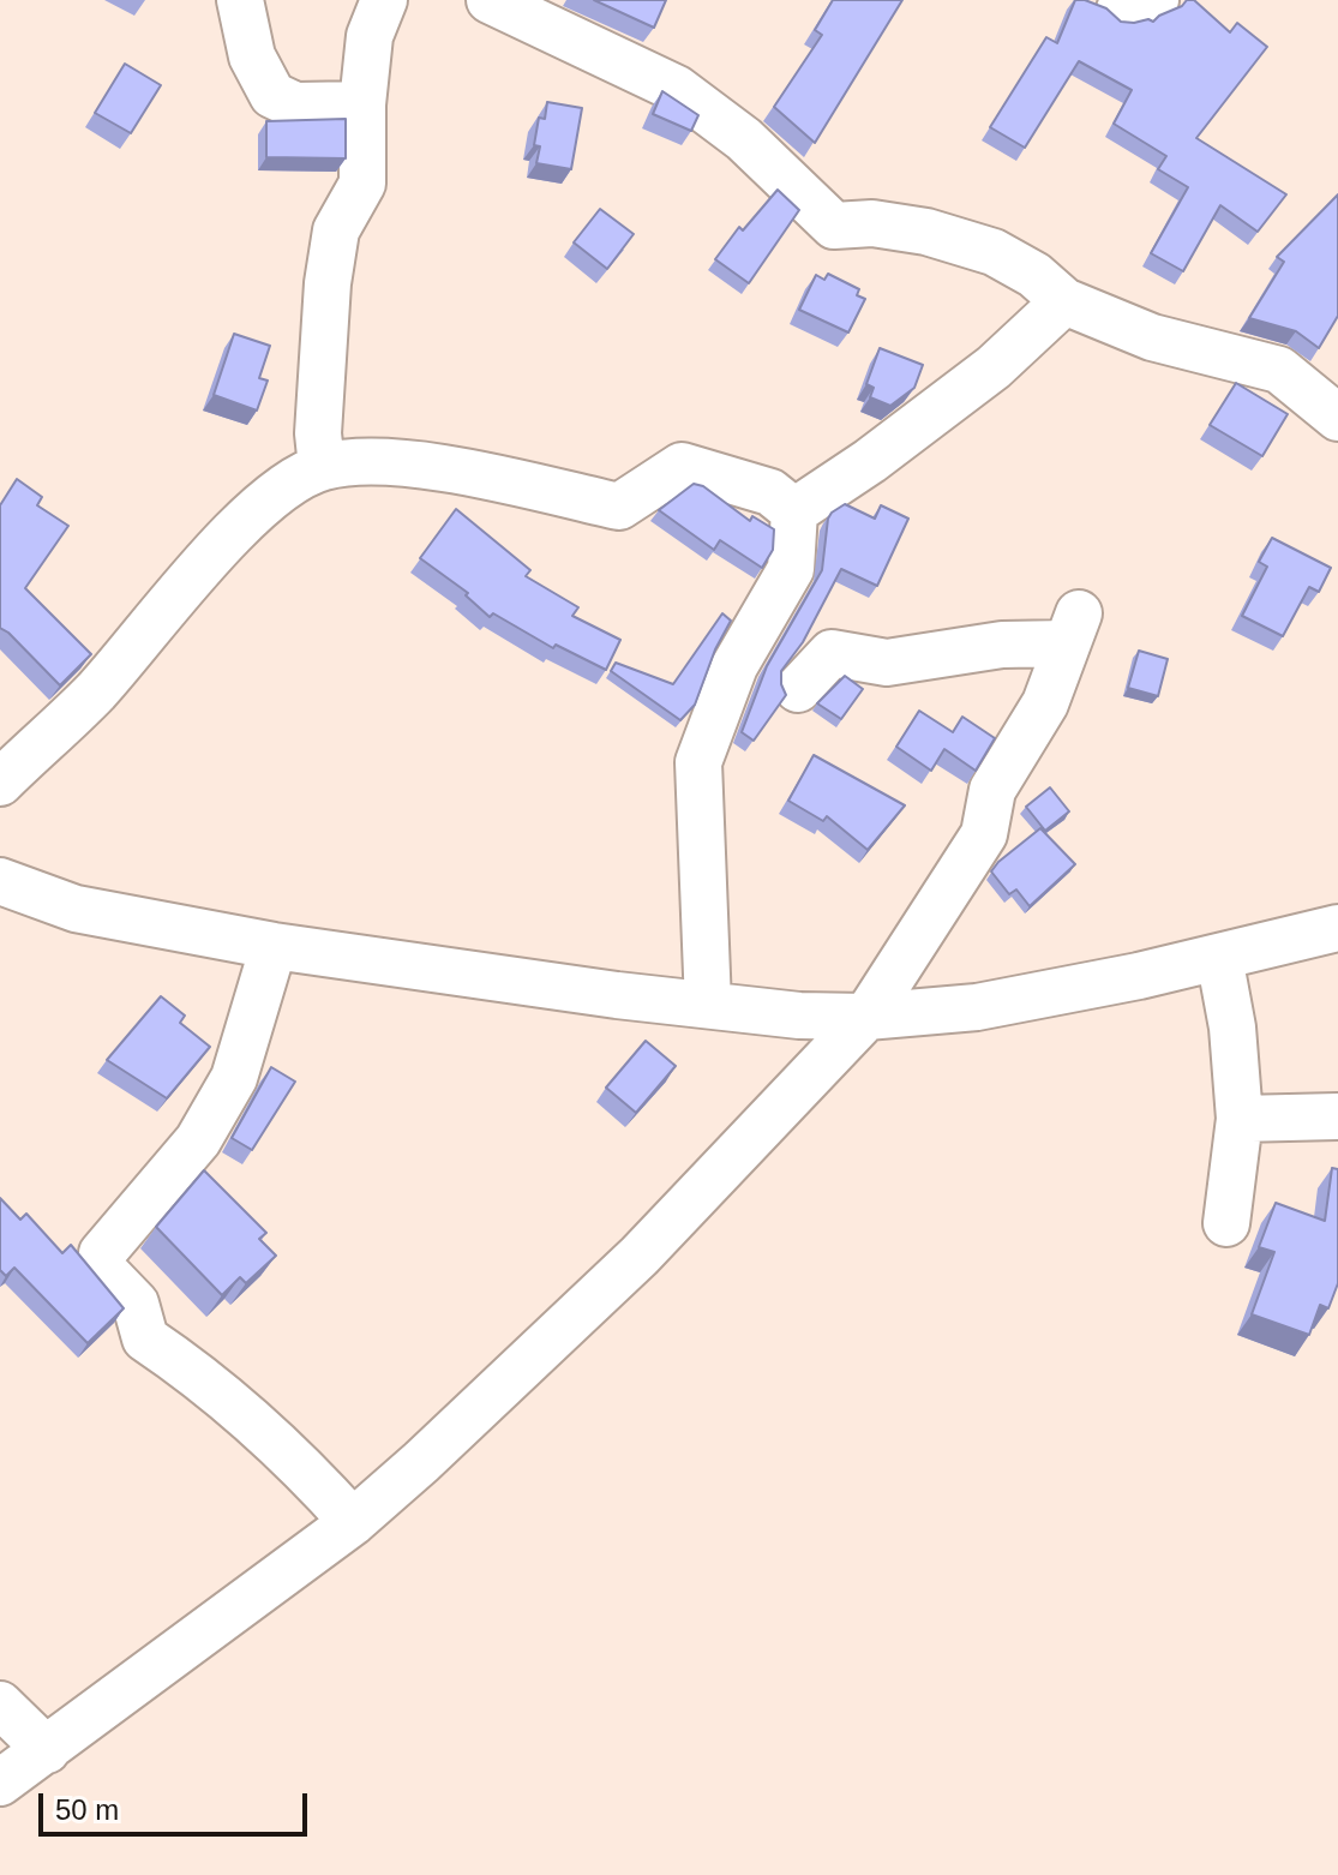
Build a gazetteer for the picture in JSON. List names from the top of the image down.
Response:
{
  "scale_bar": "50 m"
}
